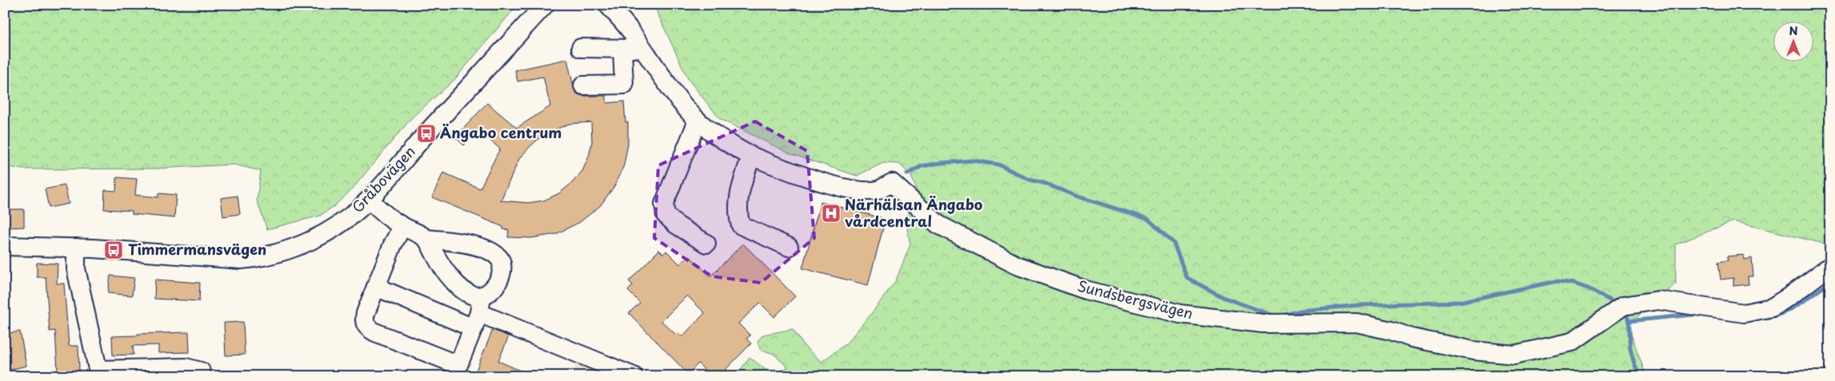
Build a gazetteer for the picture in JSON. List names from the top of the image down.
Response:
{
  "streets": {
    "street": ["Gråbovägen", "Sundsbergsvägen"]
  },
  "places": {
    "bus stop": ["Ängabo centrum", "Timmermansvägen"],
    "hospital": ["Närhälsan Ängabo vårdcentral"]
  },
  "north": "top"
}
